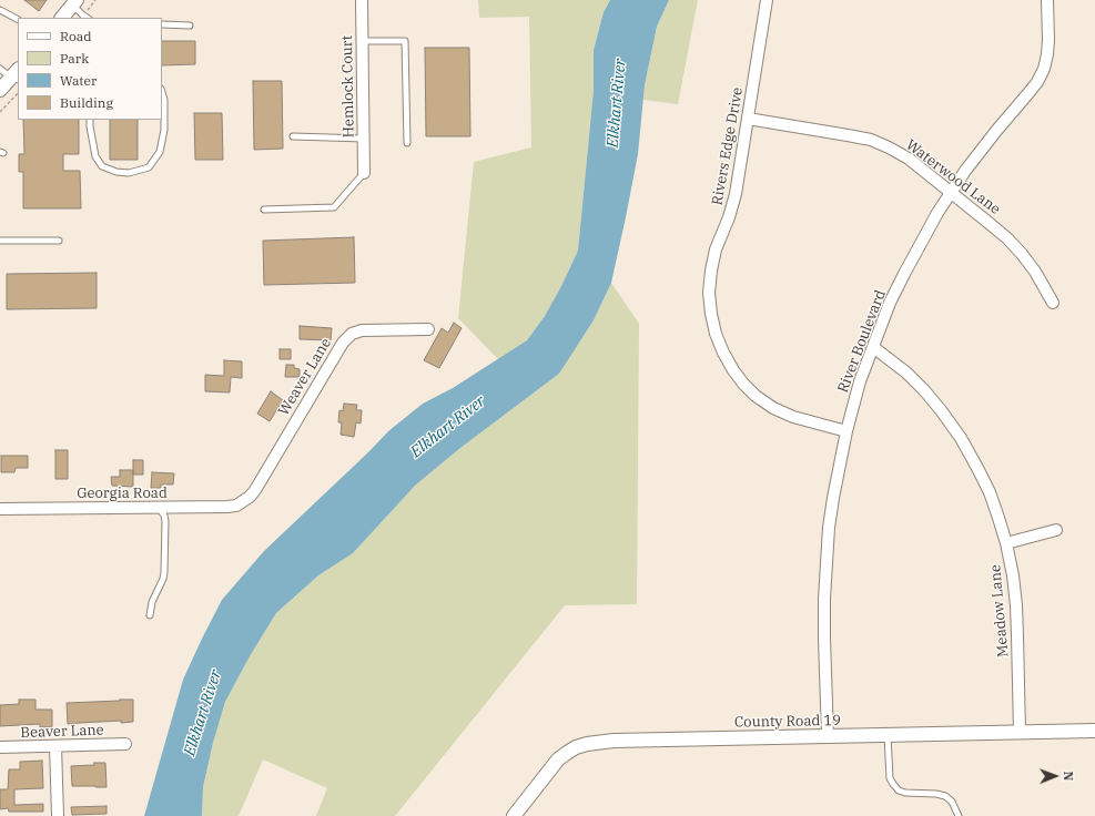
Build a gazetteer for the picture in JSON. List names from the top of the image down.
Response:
{
  "streets": {
    "street": [
      "Hemlock Court",
      "Rivers Edge Drive",
      "Waterwood Lane",
      "River Boulevard",
      "Weaver Lane",
      "Georgia Road",
      "Meadow Lane",
      "County Road 19",
      "Beaver Lane"
    ]
  },
  "crossings": [
    ["Rivers Edge Drive", "Waterwood Lane"],
    ["Rivers Edge Drive", "River Boulevard"],
    ["Waterwood Lane", "River Boulevard"],
    ["River Boulevard", "Meadow Lane"],
    ["River Boulevard", "County Road 19"],
    ["Weaver Lane", "Georgia Road"],
    ["Meadow Lane", "County Road 19"]
  ],
  "water": ["Elkhart River"],
  "legend": [
    "Road",
    "Park",
    "Water",
    "Building"
  ],
  "north": "right"
}
